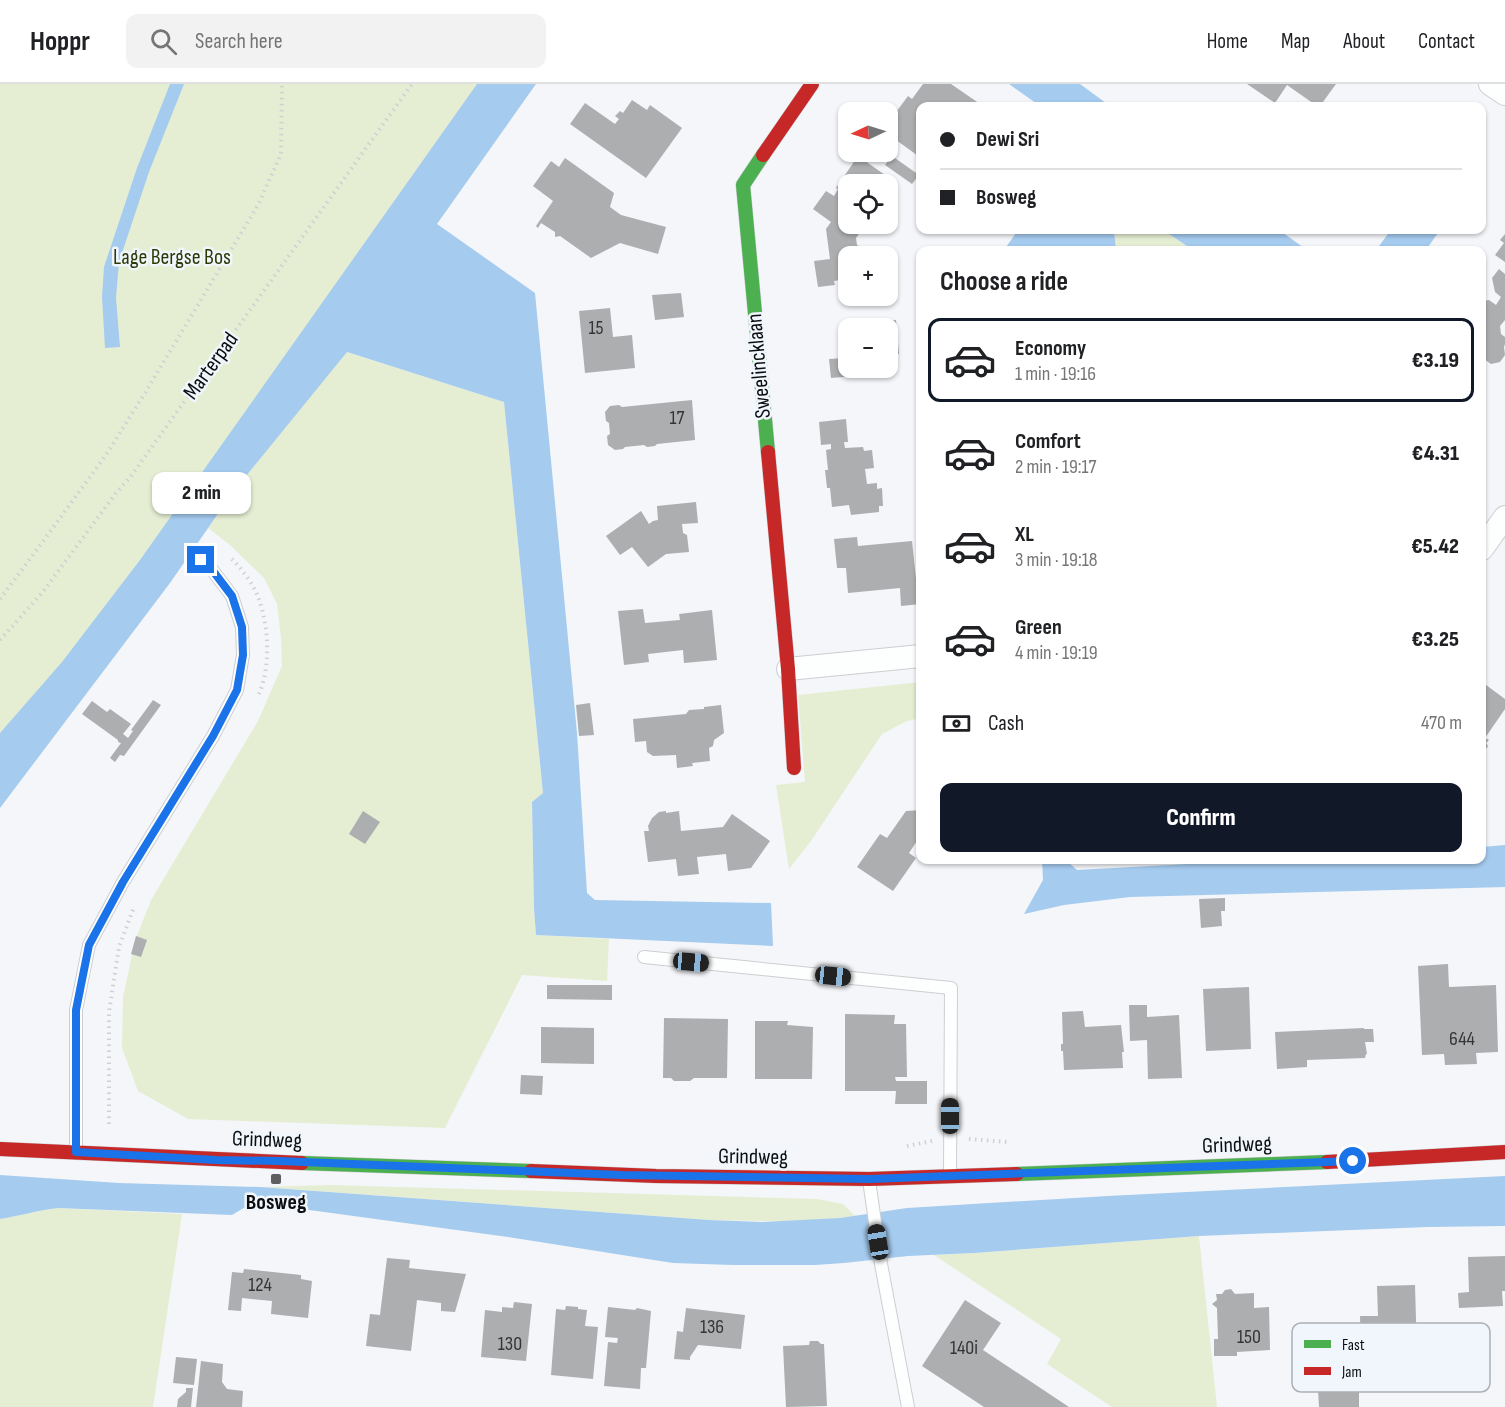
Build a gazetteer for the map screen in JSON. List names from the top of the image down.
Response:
{
  "streets": {
    "street": ["Sweelincklaan", "Grindweg"],
    "path": ["Marterpad"]
  },
  "parks": ["Lage Bergse Bos"],
  "places": {
    "transit": ["Bosweg"]
  },
  "house_numbers": [
    "15",
    "17",
    "644",
    "124",
    "136",
    "150",
    "130",
    "140i"
  ],
  "legend": ["Fast", "Jam"],
  "north": "left",
  "page": {
    "header": "Hoppr",
    "search": "Search here",
    "nav": [
      "Home",
      "Map",
      "About",
      "Contact"
    ],
    "map_buttons": ["+", "−"],
    "banner": ["Dewi Sri", "Bosweg"],
    "heading": "Choose a ride",
    "list": [
      {
        "name": "Economy",
        "note": "1 min · 19:16",
        "value": "€3.19"
      },
      {
        "name": "Comfort",
        "note": "2 min · 19:17",
        "value": "€4.31"
      },
      {
        "name": "XL",
        "note": "3 min · 19:18",
        "value": "€5.42"
      },
      {
        "name": "Green",
        "note": "4 min · 19:19",
        "value": "€3.25"
      }
    ],
    "bubble": "2 min",
    "pay": ["Cash", "470 m"],
    "buttons": "Confirm"
  }
}
